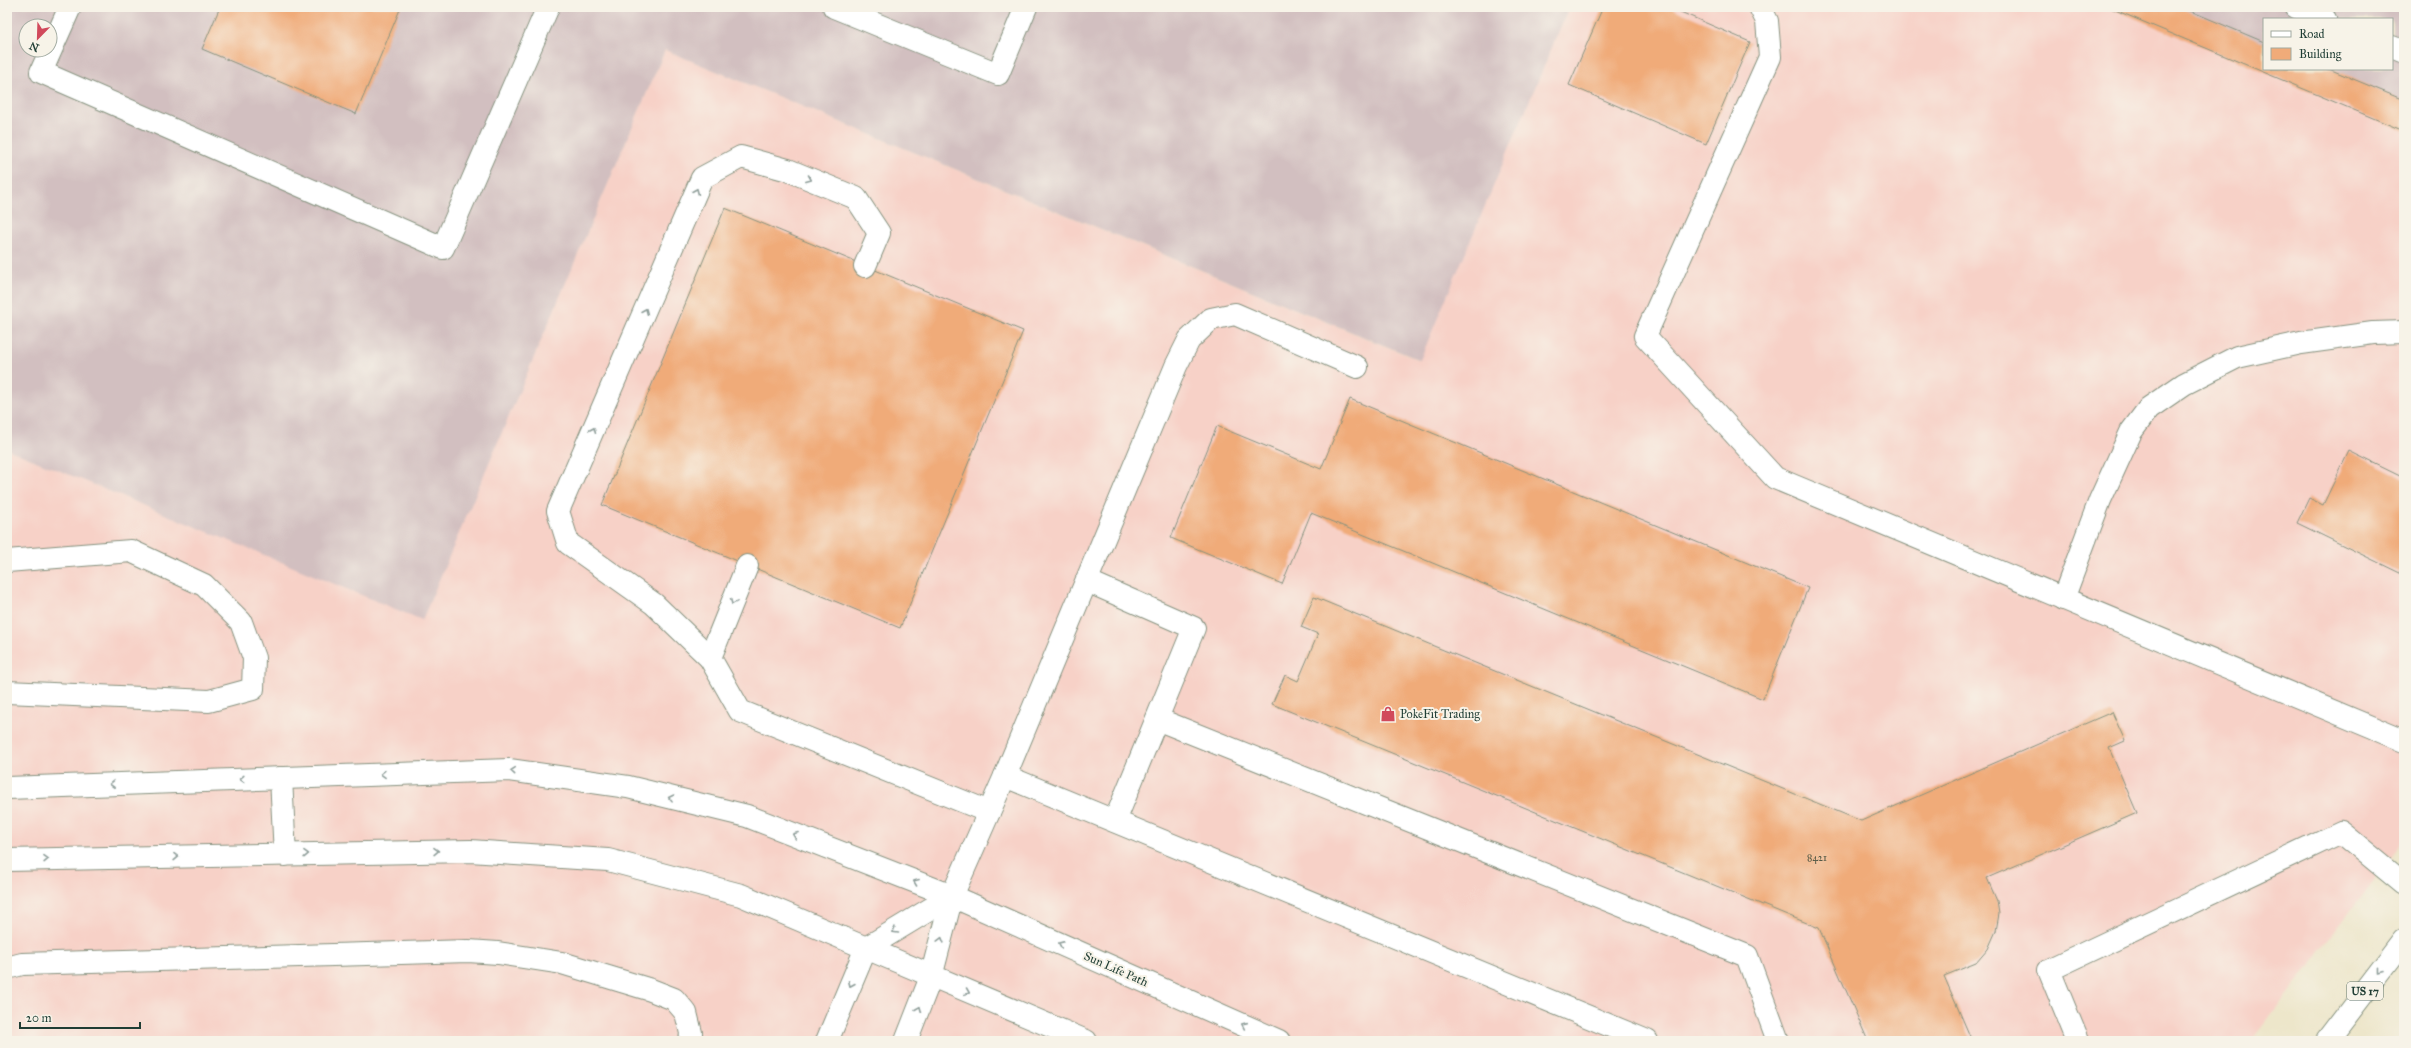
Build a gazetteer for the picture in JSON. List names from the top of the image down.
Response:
{
  "streets": {
    "street": ["Sun Life Path", "US 17"]
  },
  "places": {
    "shop": ["PokeFit Trading"]
  },
  "house_numbers": ["8421"],
  "legend": ["Road", "Building"],
  "scale_bar": "20 m",
  "north": "bottom left"
}
